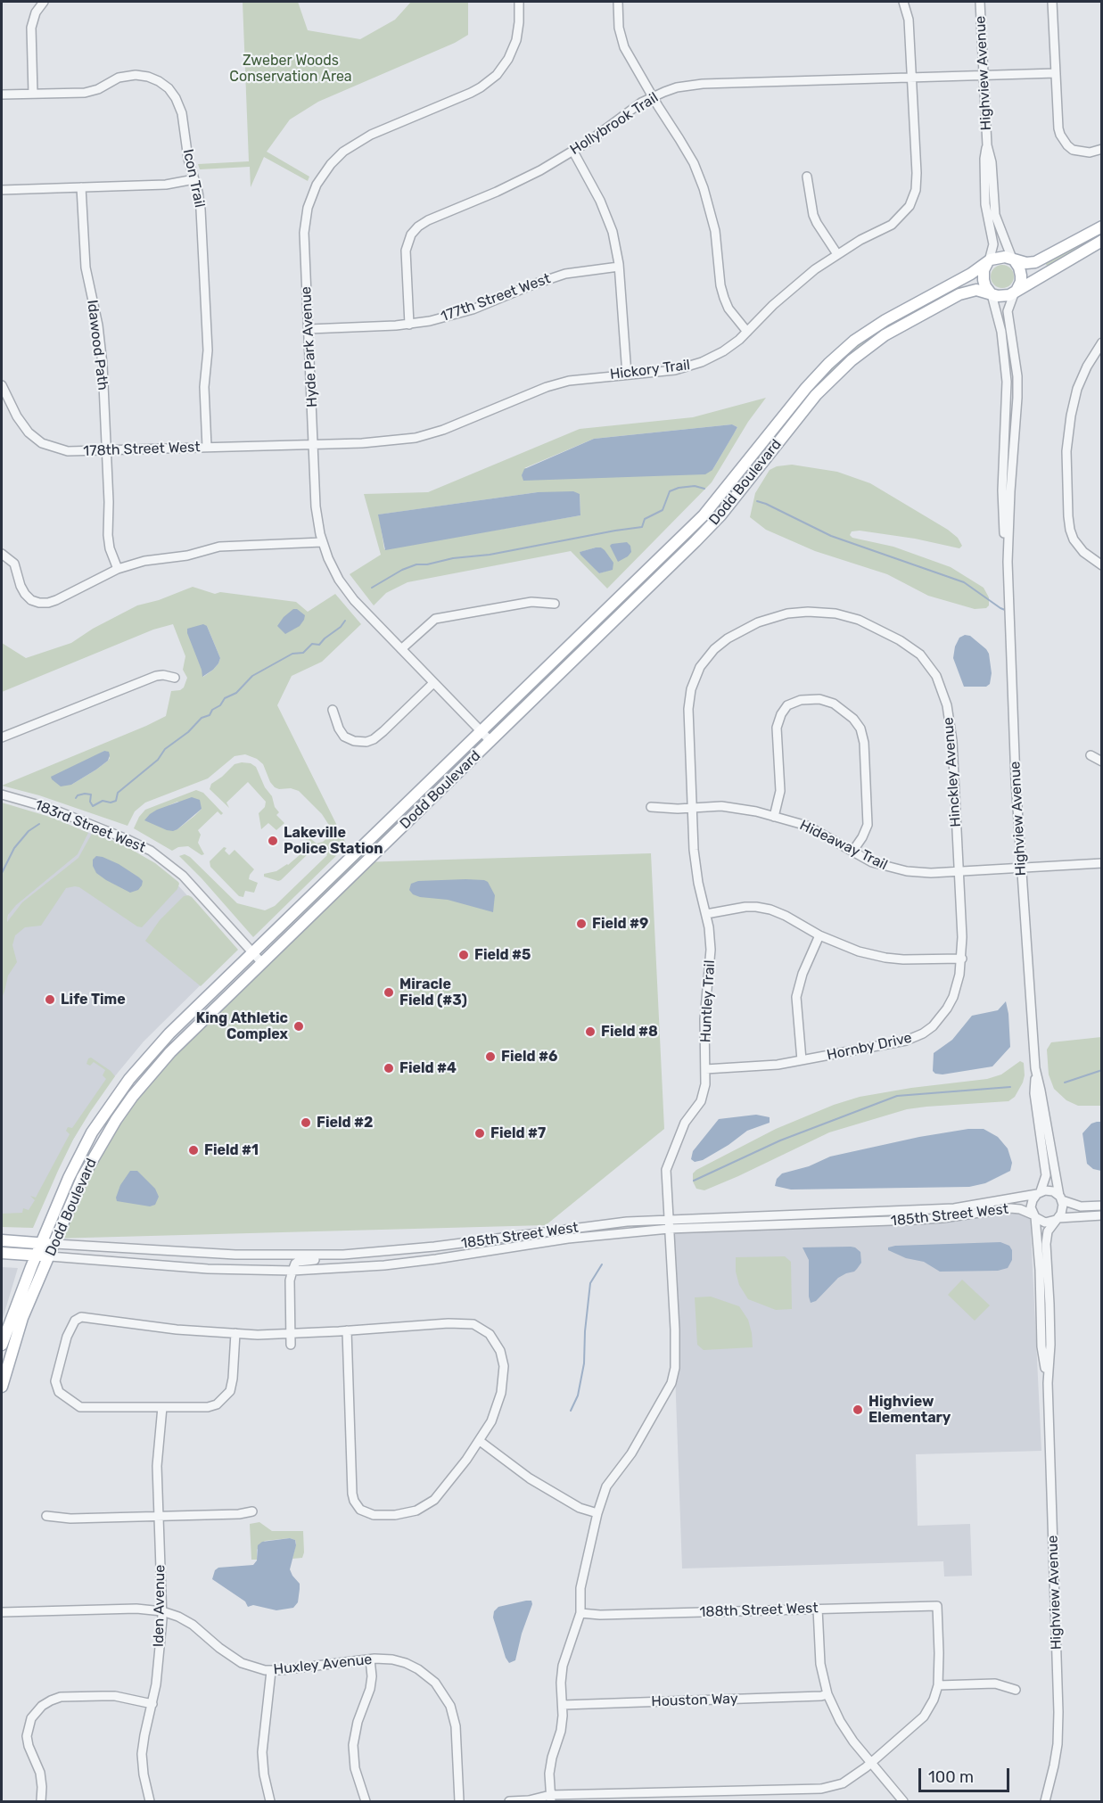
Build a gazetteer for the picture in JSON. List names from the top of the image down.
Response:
{
  "streets": {
    "main road": ["Dodd Boulevard", "185th Street West"],
    "street": [
      "Highview Avenue",
      "Hollybrook Trail",
      "Icon Trail",
      "177th Street West",
      "Idawood Path",
      "Hyde Park Avenue",
      "Hickory Trail",
      "178th Street West",
      "Hinckley Avenue",
      "183rd Street West",
      "Hideaway Trail",
      "Huntley Trail",
      "Hornby Drive",
      "Iden Avenue",
      "188th Street West",
      "Huxley Avenue",
      "Houston Way"
    ]
  },
  "crossings": [
    ["Highview Avenue", "Hollybrook Trail"],
    ["Highview Avenue", "Dodd Boulevard"],
    ["Highview Avenue", "Hideaway Trail"],
    ["Highview Avenue", "185th Street West"],
    ["Hollybrook Trail", "177th Street West"],
    ["Hollybrook Trail", "Hickory Trail"],
    ["Icon Trail", "178th Street West"],
    ["177th Street West", "Hyde Park Avenue"],
    ["Idawood Path", "178th Street West"],
    ["Hyde Park Avenue", "Hickory Trail"],
    ["Hyde Park Avenue", "178th Street West"],
    ["Hyde Park Avenue", "Dodd Boulevard"],
    ["Hickory Trail", "178th Street West"],
    ["Dodd Boulevard", "183rd Street West"],
    ["Dodd Boulevard", "185th Street West"],
    ["Hinckley Avenue", "Hideaway Trail"],
    ["Hinckley Avenue", "Huntley Trail"],
    ["Hinckley Avenue", "Hornby Drive"],
    ["Hideaway Trail", "Huntley Trail"],
    ["Hideaway Trail", "Hornby Drive"],
    ["Huntley Trail", "Hornby Drive"],
    ["Huntley Trail", "185th Street West"],
    ["Huntley Trail", "188th Street West"],
    ["Iden Avenue", "Huxley Avenue"]
  ],
  "parks": ["Zweber Woods Conservation Area"],
  "places": [
    "Lakeville Police Station",
    "Field #9",
    "Field #5",
    "Miracle Field (#3)",
    "Life Time",
    "King Athletic Complex",
    "Field #8",
    "Field #6",
    "Field #4",
    "Field #2",
    "Field #7",
    "Field #1",
    "Highview Elementary"
  ],
  "scale_bar": "100 m"
}
